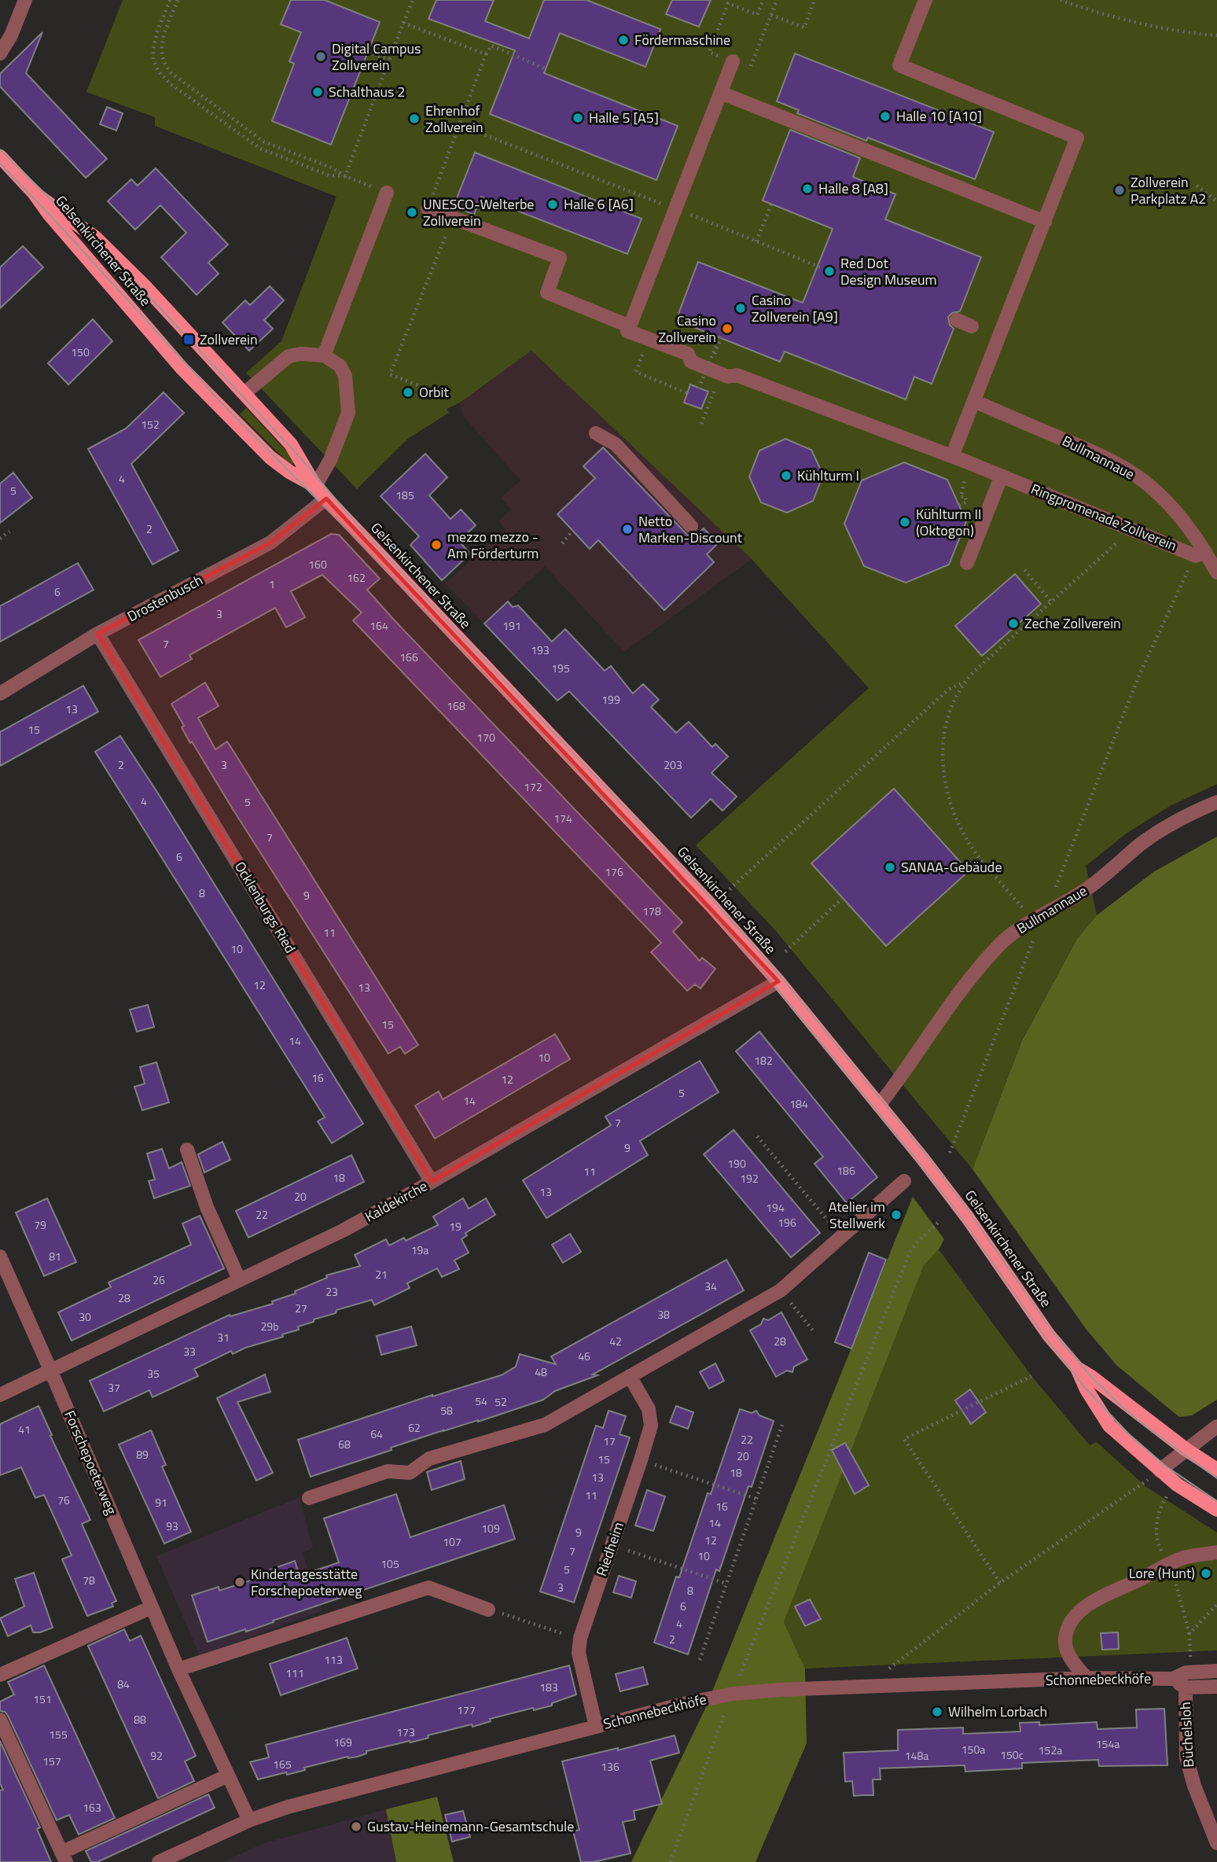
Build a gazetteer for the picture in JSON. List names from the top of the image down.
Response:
{
  "streets": {
    "main road": ["Gelsenkirchener Straße"],
    "street": [
      "Bullmannaue",
      "Ringpromenade Zollverein",
      "Drostenbusch",
      "Ocklenburgs Ried",
      "Kaldekirche",
      "Forschepoeterweg",
      "Riedheim",
      "Schonnebeckhöfe",
      "Büchelsloh"
    ]
  },
  "crossings": [
    ["Gelsenkirchener Straße", "Bullmannaue"],
    ["Gelsenkirchener Straße", "Drostenbusch"],
    ["Gelsenkirchener Straße", "Kaldekirche"],
    ["Bullmannaue", "Ringpromenade Zollverein"],
    ["Drostenbusch", "Ocklenburgs Ried"],
    ["Ocklenburgs Ried", "Kaldekirche"],
    ["Kaldekirche", "Forschepoeterweg"],
    ["Forschepoeterweg", "Schonnebeckhöfe"],
    ["Riedheim", "Schonnebeckhöfe"]
  ],
  "places": {
    "other": [
      "Fördermaschine",
      "Digital Campus Zollverein",
      "Schalthaus 2",
      "Halle 10 [A10]",
      "Halle 5 [A5]",
      "Ehrenhof Zollverein",
      "Halle 8 [A8]",
      "Zollverein Parkplatz A2",
      "Halle 6 [A6]",
      "UNESCO-Welterbe Zollverein",
      "Red Dot Design Museum",
      "Casino Zollverein [A9]",
      "Casino Zollverein",
      "Orbit",
      "Kühlturm I",
      "Kühlturm II (Oktogon)",
      "Netto Marken-Discount",
      "mezzo mezzo - Am Förderturm",
      "Zeche Zollverein",
      "SANAA-Gebäude",
      "Atelier im Stellwerk",
      "Lore (Hunt)",
      "Kindertagesstätte Forschepoeterweg",
      "Wilhelm Lorbach",
      "Gustav-Heinemann-Gesamtschule"
    ],
    "transit": ["Zollverein"]
  },
  "house_numbers": [
    "150",
    "152",
    "4",
    "5",
    "185",
    "2",
    "160",
    "162",
    "1",
    "6",
    "3",
    "164",
    "191",
    "7",
    "193",
    "166",
    "195",
    "199",
    "168",
    "13",
    "15",
    "170",
    "2",
    "3",
    "203",
    "172",
    "4",
    "5",
    "174",
    "7",
    "6",
    "176",
    "8",
    "9",
    "178",
    "11",
    "10",
    "12",
    "13",
    "15",
    "14",
    "10",
    "182",
    "16",
    "12",
    "5",
    "14",
    "184",
    "7",
    "9",
    "190",
    "186",
    "11",
    "18",
    "192",
    "13",
    "20",
    "194",
    "22",
    "196",
    "79",
    "19",
    "19a",
    "81",
    "21",
    "26",
    "34",
    "23",
    "28",
    "27",
    "38",
    "30",
    "29b",
    "31",
    "42",
    "28",
    "33",
    "46",
    "48",
    "35",
    "37",
    "54",
    "52",
    "58",
    "62",
    "41",
    "64",
    "22",
    "17",
    "68",
    "89",
    "20",
    "15",
    "18",
    "13",
    "11",
    "76",
    "91",
    "16",
    "14",
    "93",
    "109",
    "9",
    "12",
    "107",
    "7",
    "10",
    "105",
    "5",
    "78",
    "3",
    "8",
    "6",
    "4",
    "2",
    "113",
    "111",
    "84",
    "183",
    "151",
    "177",
    "88",
    "173",
    "155",
    "169",
    "154a",
    "150a",
    "152a",
    "150c",
    "92",
    "148a",
    "157",
    "165",
    "136",
    "163"
  ]
}
